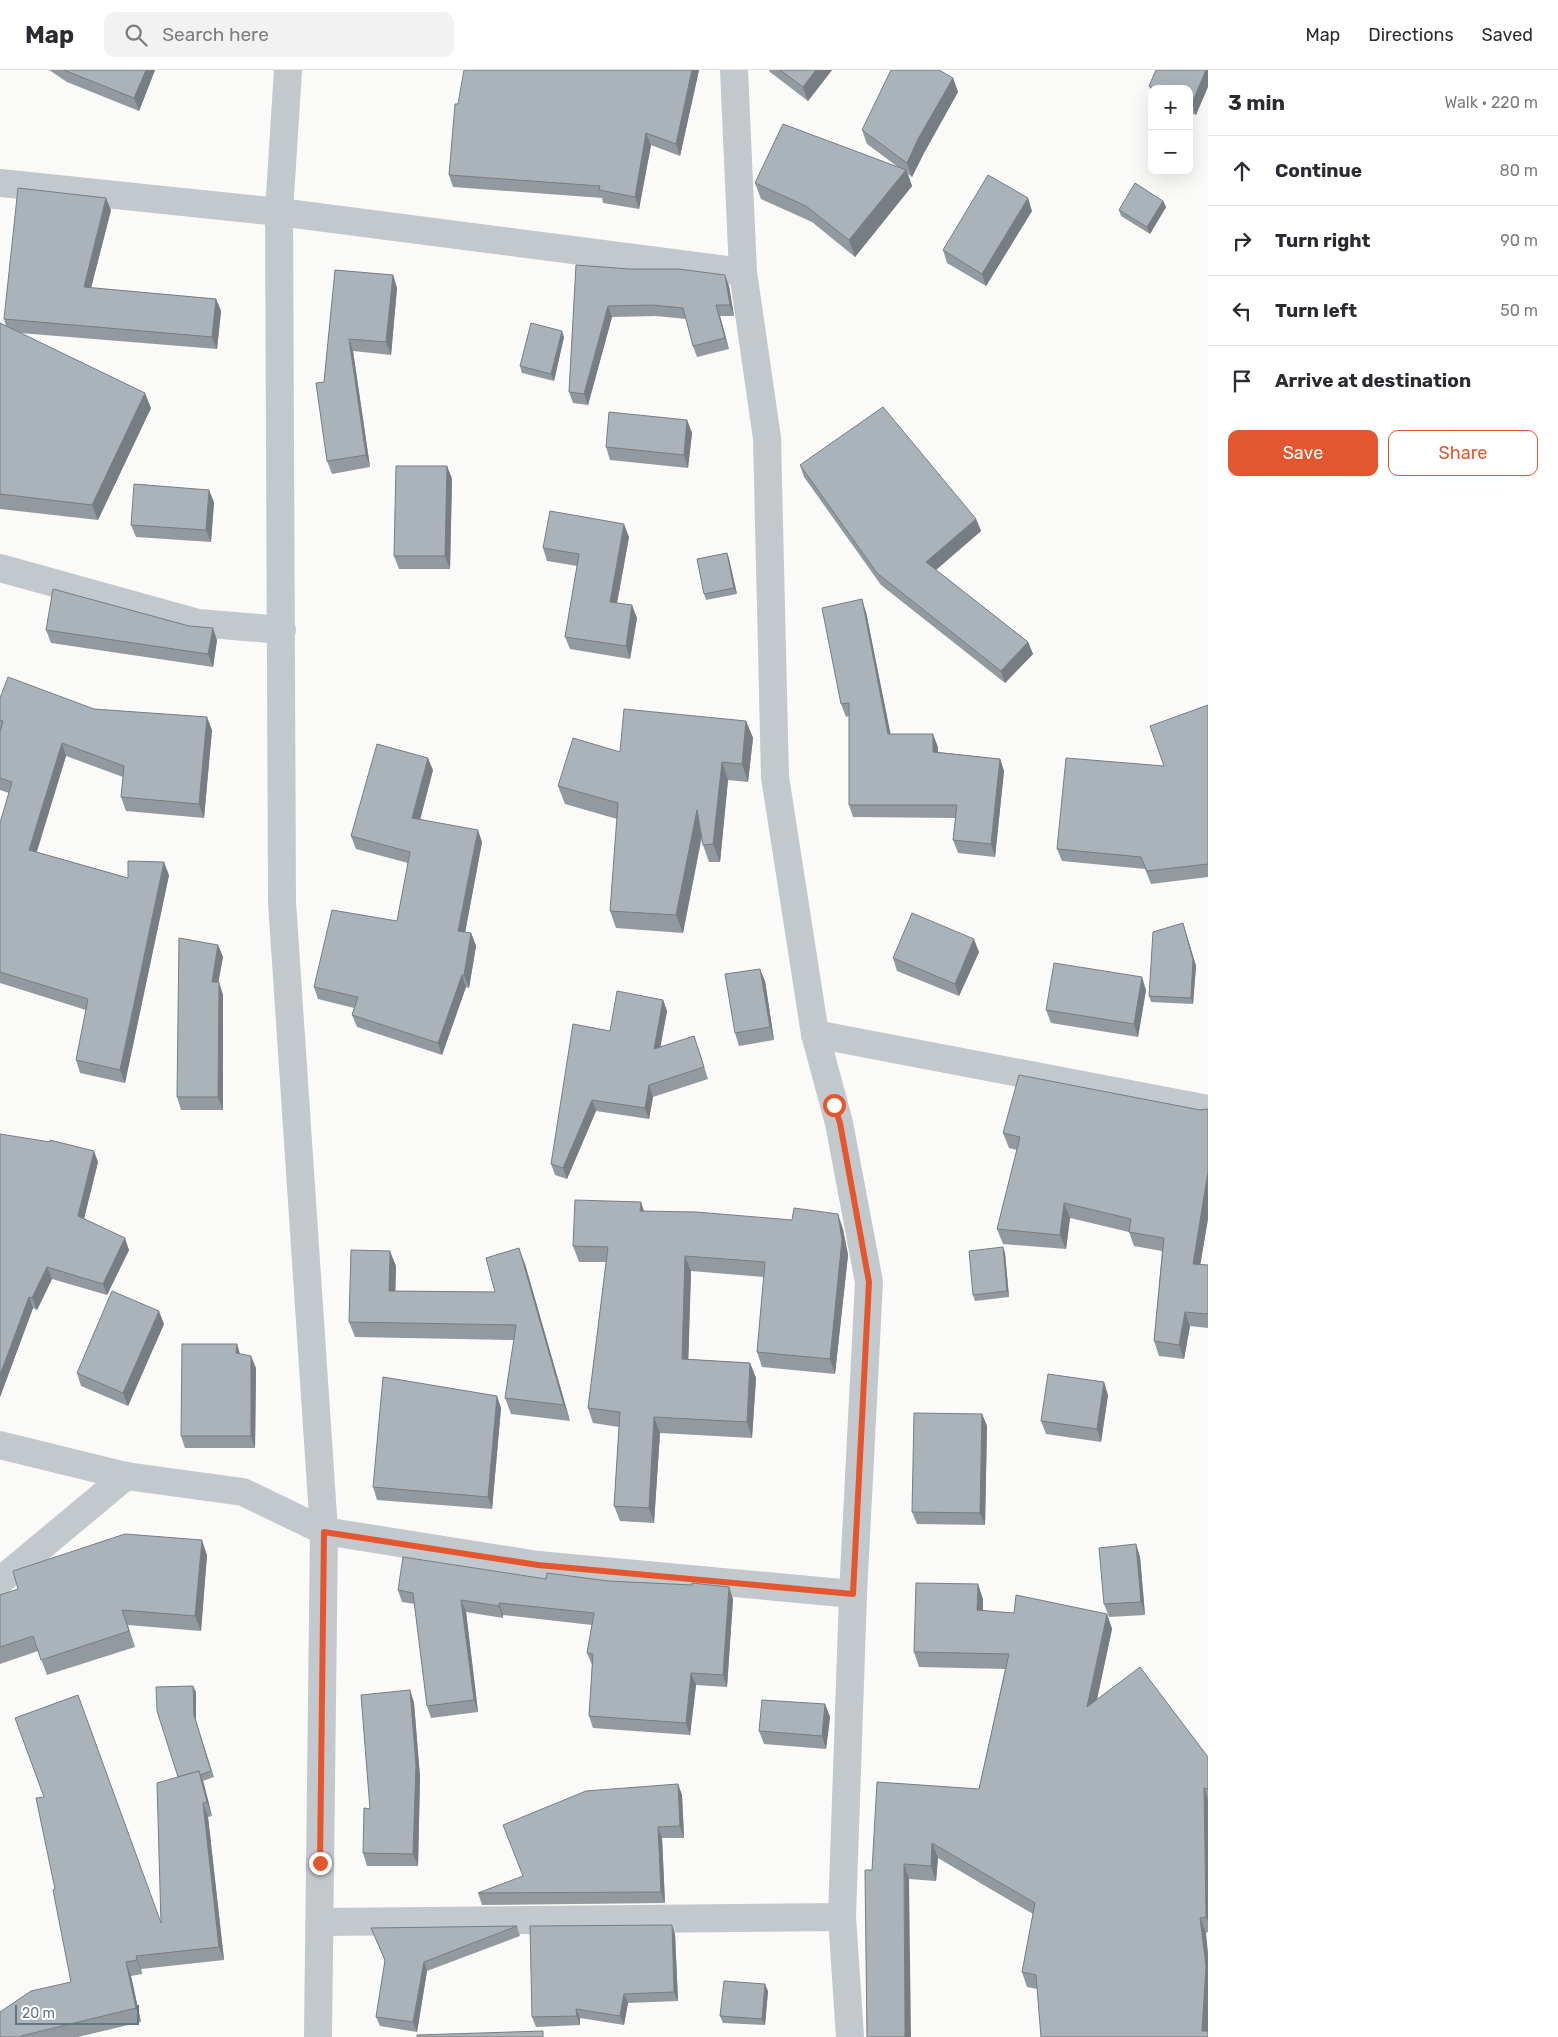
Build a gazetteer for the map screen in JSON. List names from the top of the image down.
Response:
{
  "scale_bar": "20 m",
  "page": {
    "header": "Map",
    "search": "Search here",
    "nav": ["Map", "Directions", "Saved"],
    "heading": ["3 min", "Walk · 220 m"],
    "map_buttons": ["+", "−"],
    "list": [
      ["Continue", "80 m"],
      ["Turn right", "90 m"],
      ["Turn left", "50 m"],
      "Arrive at destination"
    ],
    "buttons": ["Save", "Share"],
    "scale": "20 m"
  }
}
